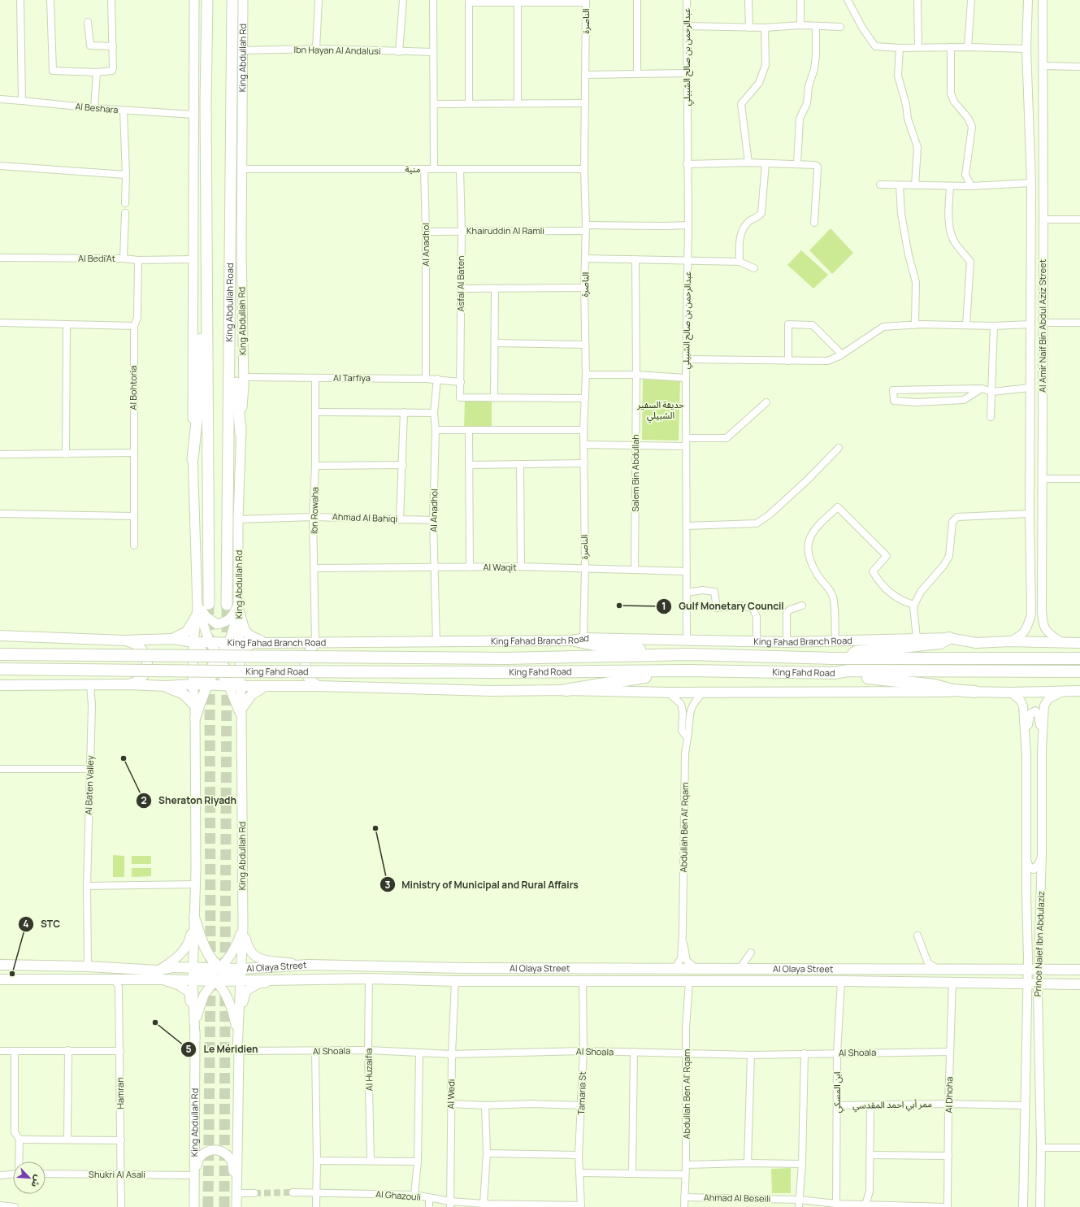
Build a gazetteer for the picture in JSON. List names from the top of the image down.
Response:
{
  "streets": {
    "highway": ["King Abdullah Road", "King Fahd Road"],
    "main road": ["King Abdullah Rd", "King Fahad Branch Road", "Al Olaya Street"],
    "street": [
      "الناصرة",
      "Ibn Hayan Al Andalusi",
      "عبدالرحمن بن صالح الشبيلي",
      "Al Beshara",
      "منية",
      "Khairuddin Al Ramli",
      "Al Anadhol",
      "Al Bedi'At",
      "Asfal Al Baten",
      "Al Amir Naif Bin Abdul Aziz Street",
      "Al Tarfiya",
      "Al Bohtoria",
      "Salem Bin Abdullah",
      "Ibn Rowaha",
      "Ahmad Al Bahiqi",
      "Al Waqit",
      "Al Baten Valley",
      "Abdullah Ben Al' Rqam",
      "Prince Naief Ibn Abdulaziz",
      "Al Shoala",
      "Al Huzaifia",
      "ابن المسكي",
      "Hamran",
      "Tamaria St",
      "Al Wedi",
      "Al Dhoha",
      "ممر أبي احمد المقدسي",
      "Shukri Al Asali",
      "Al Ghazouli",
      "Ahmad Al Beseili"
    ]
  },
  "crossings": [
    ["الناصرة", "منية"],
    ["الناصرة", "Khairuddin Al Ramli"],
    ["الناصرة", "Al Waqit"],
    ["الناصرة", "King Fahad Branch Road"],
    ["Ibn Hayan Al Andalusi", "King Abdullah Rd"],
    ["عبدالرحمن بن صالح الشبيلي", "Khairuddin Al Ramli"],
    ["عبدالرحمن بن صالح الشبيلي", "Al Waqit"],
    ["عبدالرحمن بن صالح الشبيلي", "King Fahad Branch Road"],
    ["King Abdullah Rd", "منية"],
    ["King Abdullah Rd", "Al Tarfiya"],
    ["King Abdullah Rd", "Ahmad Al Bahiqi"],
    ["King Abdullah Rd", "King Fahad Branch Road"],
    ["King Abdullah Rd", "Shukri Al Asali"],
    ["منية", "Al Anadhol"],
    ["منية", "Asfal Al Baten"],
    ["Khairuddin Al Ramli", "Al Anadhol"],
    ["Khairuddin Al Ramli", "Asfal Al Baten"],
    ["Al Anadhol", "Al Tarfiya"],
    ["Al Anadhol", "Ahmad Al Bahiqi"],
    ["Al Anadhol", "Al Waqit"],
    ["Al Anadhol", "King Fahad Branch Road"],
    ["Al Bedi'At", "Al Bohtoria"],
    ["Asfal Al Baten", "Al Tarfiya"],
    ["Al Amir Naif Bin Abdul Aziz Street", "King Fahad Branch Road"],
    ["Al Tarfiya", "Ibn Rowaha"],
    ["Salem Bin Abdullah", "Al Waqit"],
    ["Ibn Rowaha", "Ahmad Al Bahiqi"],
    ["Ibn Rowaha", "Al Waqit"],
    ["Ibn Rowaha", "King Fahad Branch Road"],
    ["Al Baten Valley", "Al Olaya Street"],
    ["Abdullah Ben Al' Rqam", "Al Olaya Street"],
    ["Abdullah Ben Al' Rqam", "Al Shoala"],
    ["Abdullah Ben Al' Rqam", "Ahmad Al Beseili"],
    ["Prince Naief Ibn Abdulaziz", "Al Olaya Street"],
    ["Prince Naief Ibn Abdulaziz", "ممر أبي احمد المقدسي"],
    ["Al Olaya Street", "Al Huzaifia"],
    ["Al Olaya Street", "ابن المسكي"],
    ["Al Olaya Street", "Hamran"],
    ["Al Olaya Street", "Tamaria St"],
    ["Al Olaya Street", "Al Wedi"],
    ["Al Olaya Street", "Al Dhoha"],
    ["Al Shoala", "Al Huzaifia"],
    ["Al Shoala", "ابن المسكي"],
    ["Al Shoala", "Tamaria St"],
    ["Al Shoala", "Al Wedi"],
    ["Al Shoala", "Al Dhoha"],
    ["ابن المسكي", "ممر أبي احمد المقدسي"],
    ["ابن المسكي", "Ahmad Al Beseili"],
    ["Hamran", "Shukri Al Asali"],
    ["Tamaria St", "Al Ghazouli"],
    ["Al Wedi", "Al Ghazouli"],
    ["Al Dhoha", "ممر أبي احمد المقدسي"],
    ["Al Dhoha", "Ahmad Al Beseili"]
  ],
  "parks": ["حديقة السفير الشبيلي"],
  "places": [
    "Gulf Monetary Council",
    "Sheraton Riyadh",
    "Ministry of Municipal and Rural Affairs",
    "STC",
    "Le Méridien"
  ],
  "north": "bottom right"
}
